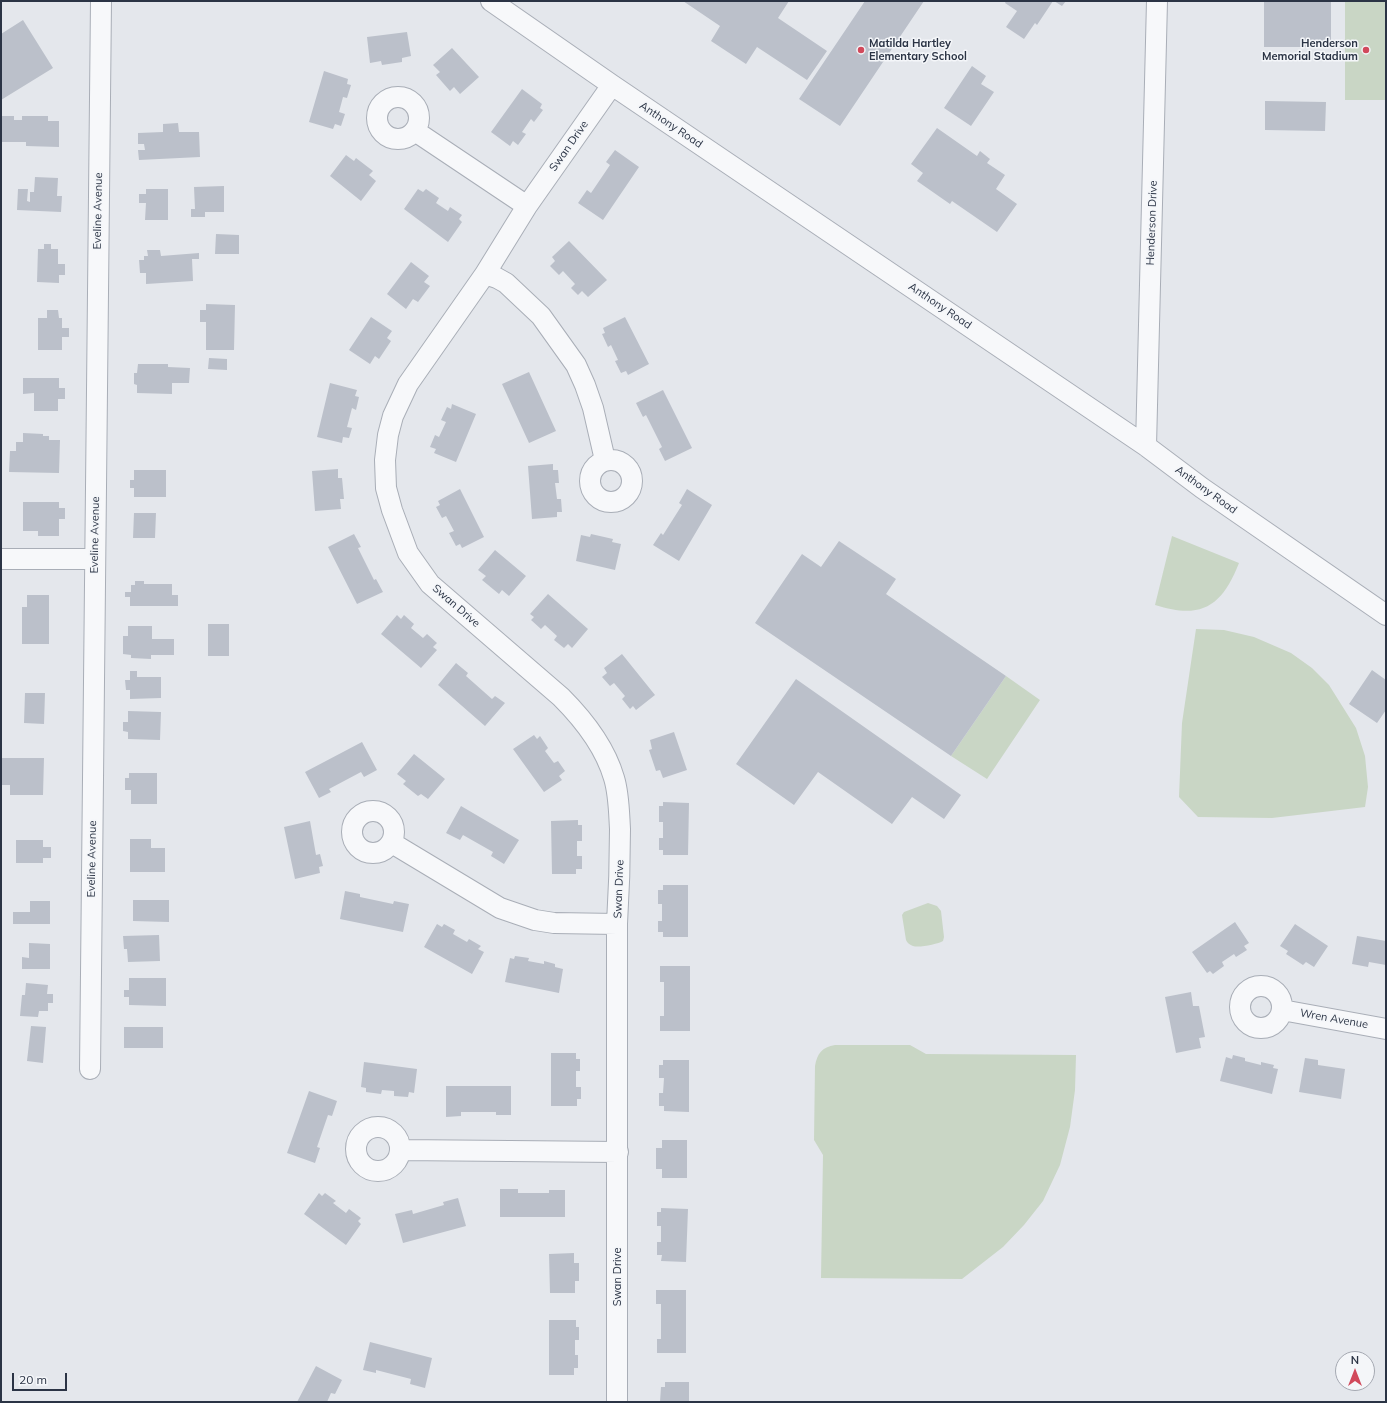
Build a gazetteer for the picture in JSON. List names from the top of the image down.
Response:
{
  "streets": {
    "street": [
      "Anthony Road",
      "Swan Drive",
      "Eveline Avenue",
      "Henderson Drive",
      "Wren Avenue"
    ]
  },
  "crossings": [
    ["Anthony Road", "Swan Drive"],
    ["Anthony Road", "Henderson Drive"]
  ],
  "places": ["Matilda Hartley Elementary School", "Henderson Memorial Stadium"],
  "scale_bar": "20 m",
  "north": "top"
}
